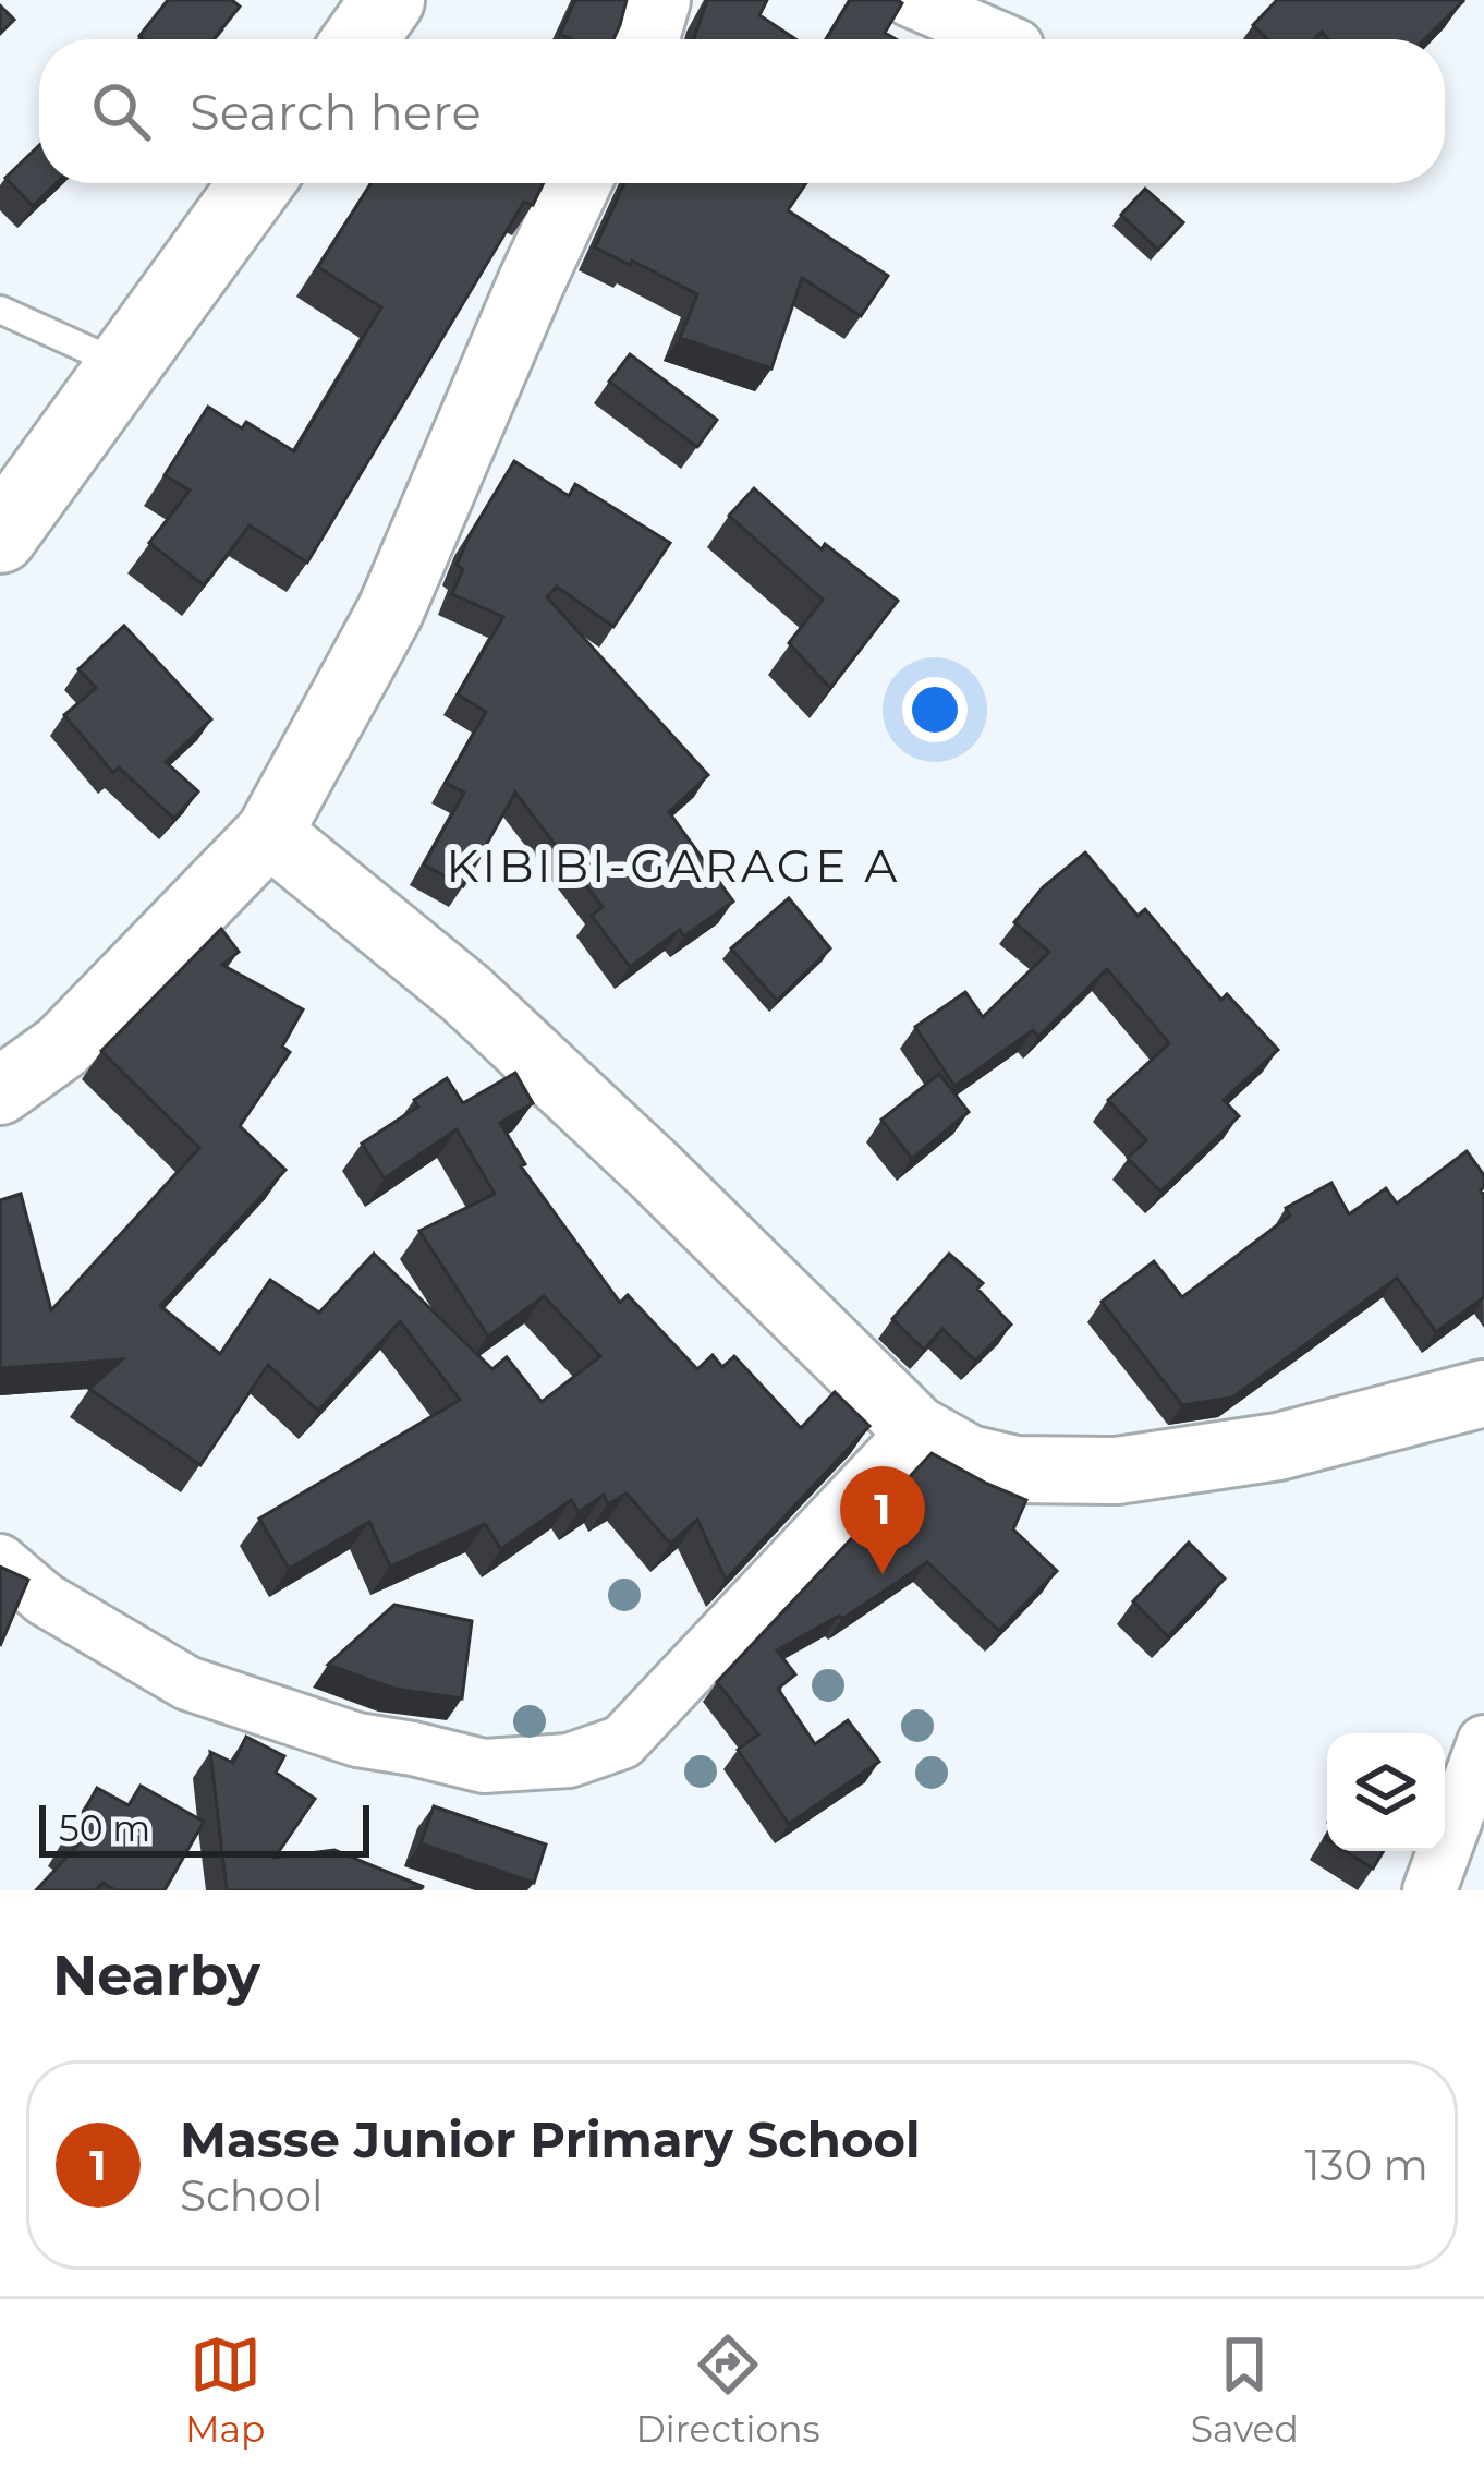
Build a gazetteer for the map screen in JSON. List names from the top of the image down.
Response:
{
  "districts": ["KIBIBI-GARAGE A"],
  "scale_bar": "50 m",
  "page": {
    "search": "Search here",
    "pins": "1",
    "scale": "50 m",
    "heading": "Nearby",
    "list": [
      {
        "mark": "1",
        "name": "Masse Junior Primary School",
        "note": "School",
        "value": "130 m"
      }
    ],
    "nav": ["Map", "Directions", "Saved"]
  }
}
